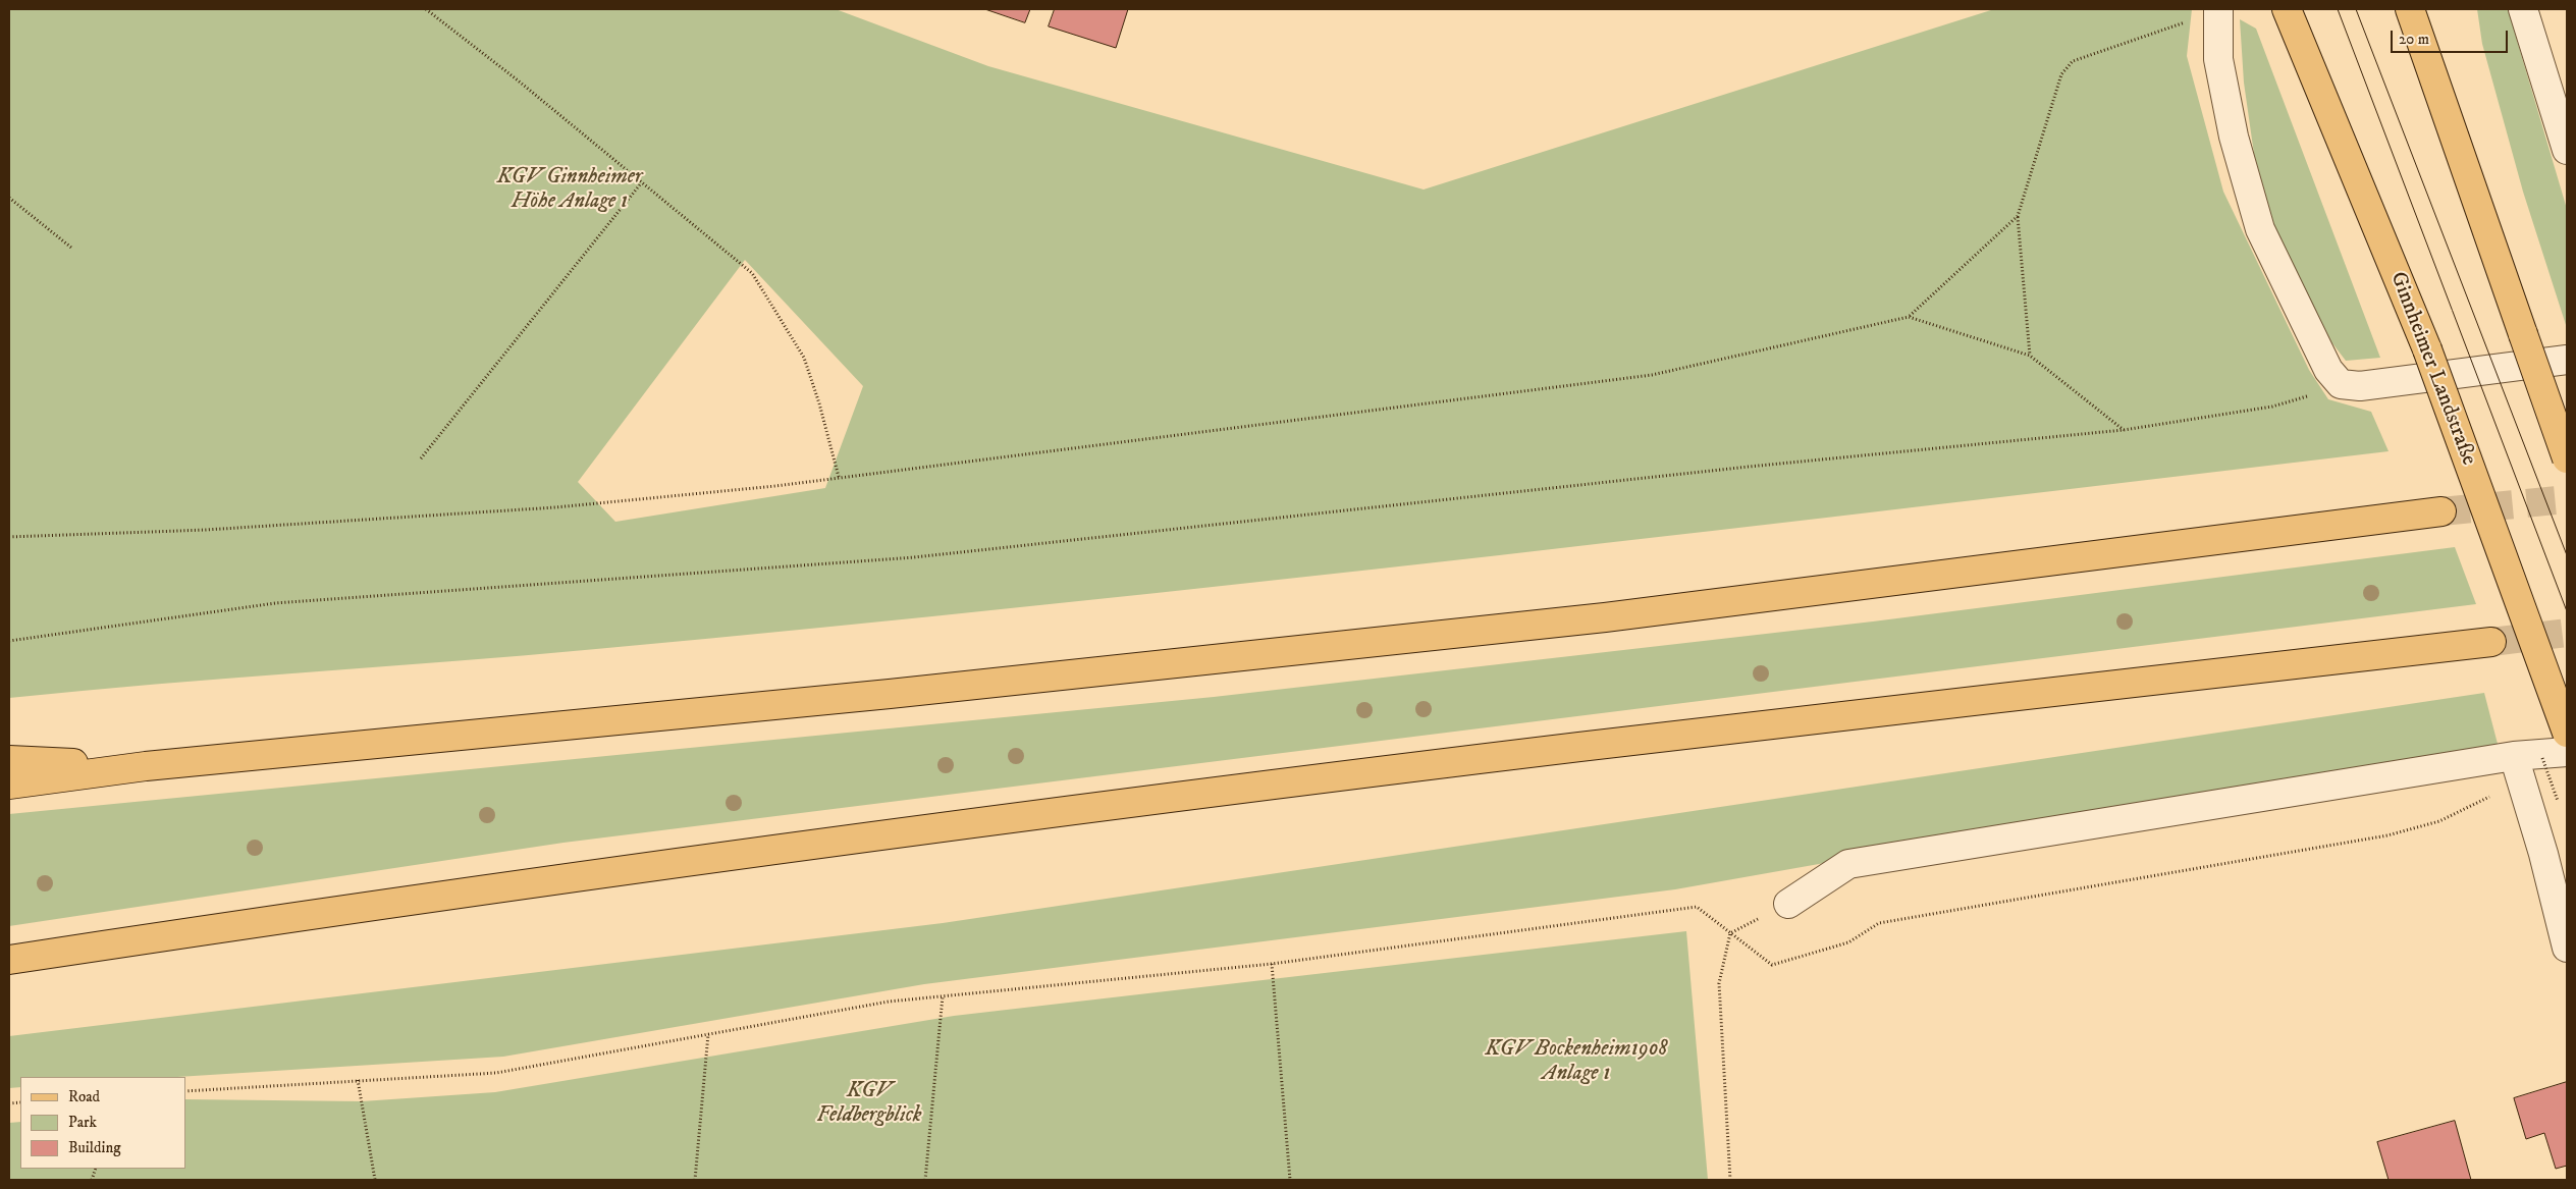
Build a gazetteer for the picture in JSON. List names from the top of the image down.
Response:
{
  "streets": {
    "main road": ["Ginnheimer Landstraße"]
  },
  "parks": ["KGV Ginnheimer Höhe Anlage 1", "KGV Bockenheim1908 Anlage 1", "KGV Feldbergblick"],
  "legend": ["Road", "Park", "Building"],
  "scale_bar": "20 m"
}
